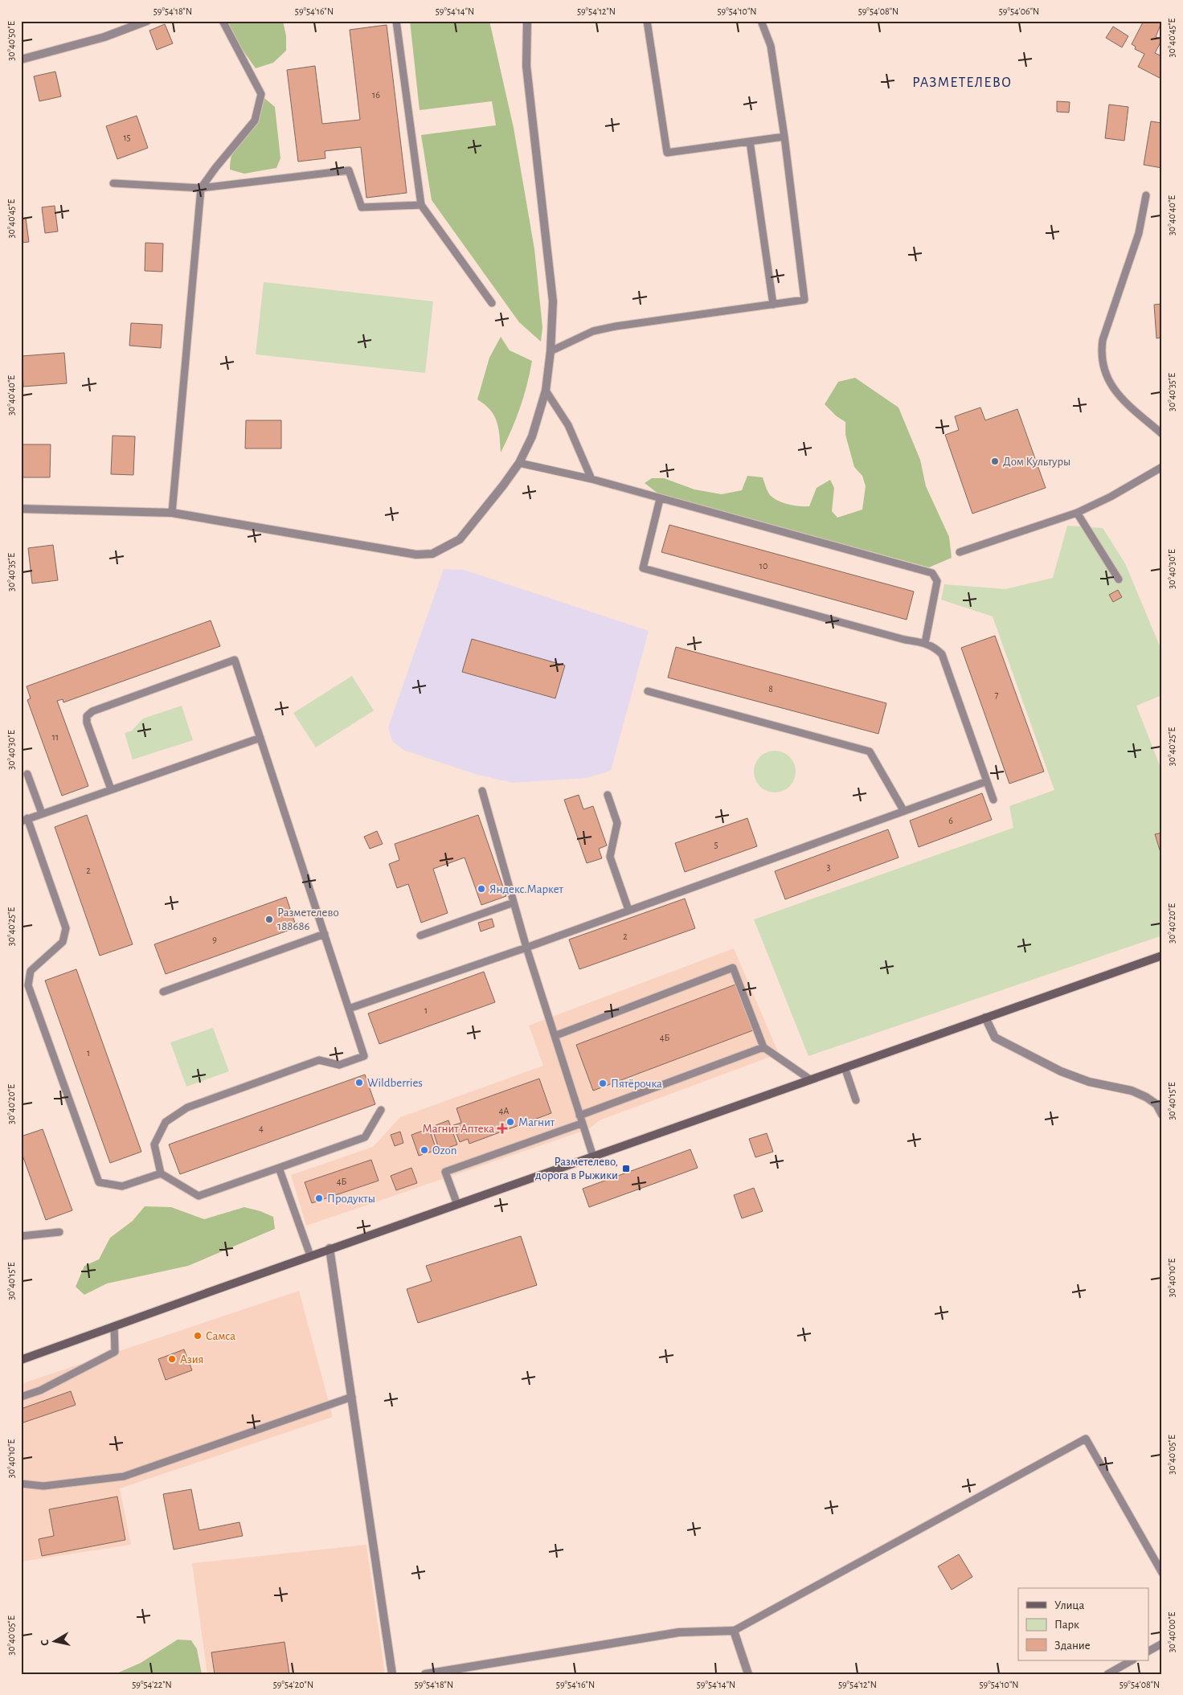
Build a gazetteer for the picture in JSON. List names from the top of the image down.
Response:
{
  "districts": ["РАЗМЕТЕЛЕВО"],
  "places": {
    "other": [
      "Дом Культуры",
      "Яндекс.Маркет",
      "Разметелево 188686",
      "Wildberries",
      "Пятёрочка",
      "Магнит",
      "Ozon",
      "Продукты",
      "Самса",
      "Азия"
    ],
    "health": ["Магнит Аптека"],
    "transit": ["Разметелево, дорога в Рыжики"]
  },
  "house_numbers": [
    "16",
    "15",
    "10",
    "8",
    "7",
    "11",
    "6",
    "5",
    "3",
    "2",
    "2",
    "9",
    "1",
    "4Б",
    "1",
    "4А",
    "4",
    "4Б"
  ],
  "legend": ["Улица", "Парк", "Здание"],
  "north": "left",
  "coordinates": [
    "59°54'18\"N",
    "59°54'16\"N",
    "59°54'14\"N",
    "59°54'12\"N",
    "59°54'10\"N",
    "59°54'08\"N",
    "59°54'06\"N",
    "30°40'45\"E",
    "30°40'50\"E",
    "30°40'40\"E",
    "30°40'35\"E",
    "30°40'30\"E",
    "30°40'25\"E",
    "30°40'20\"E",
    "30°40'15\"E",
    "30°40'10\"E",
    "30°40'05\"E",
    "30°40'00\"E",
    "59°54'22\"N",
    "59°54'20\"N"
  ]
}
